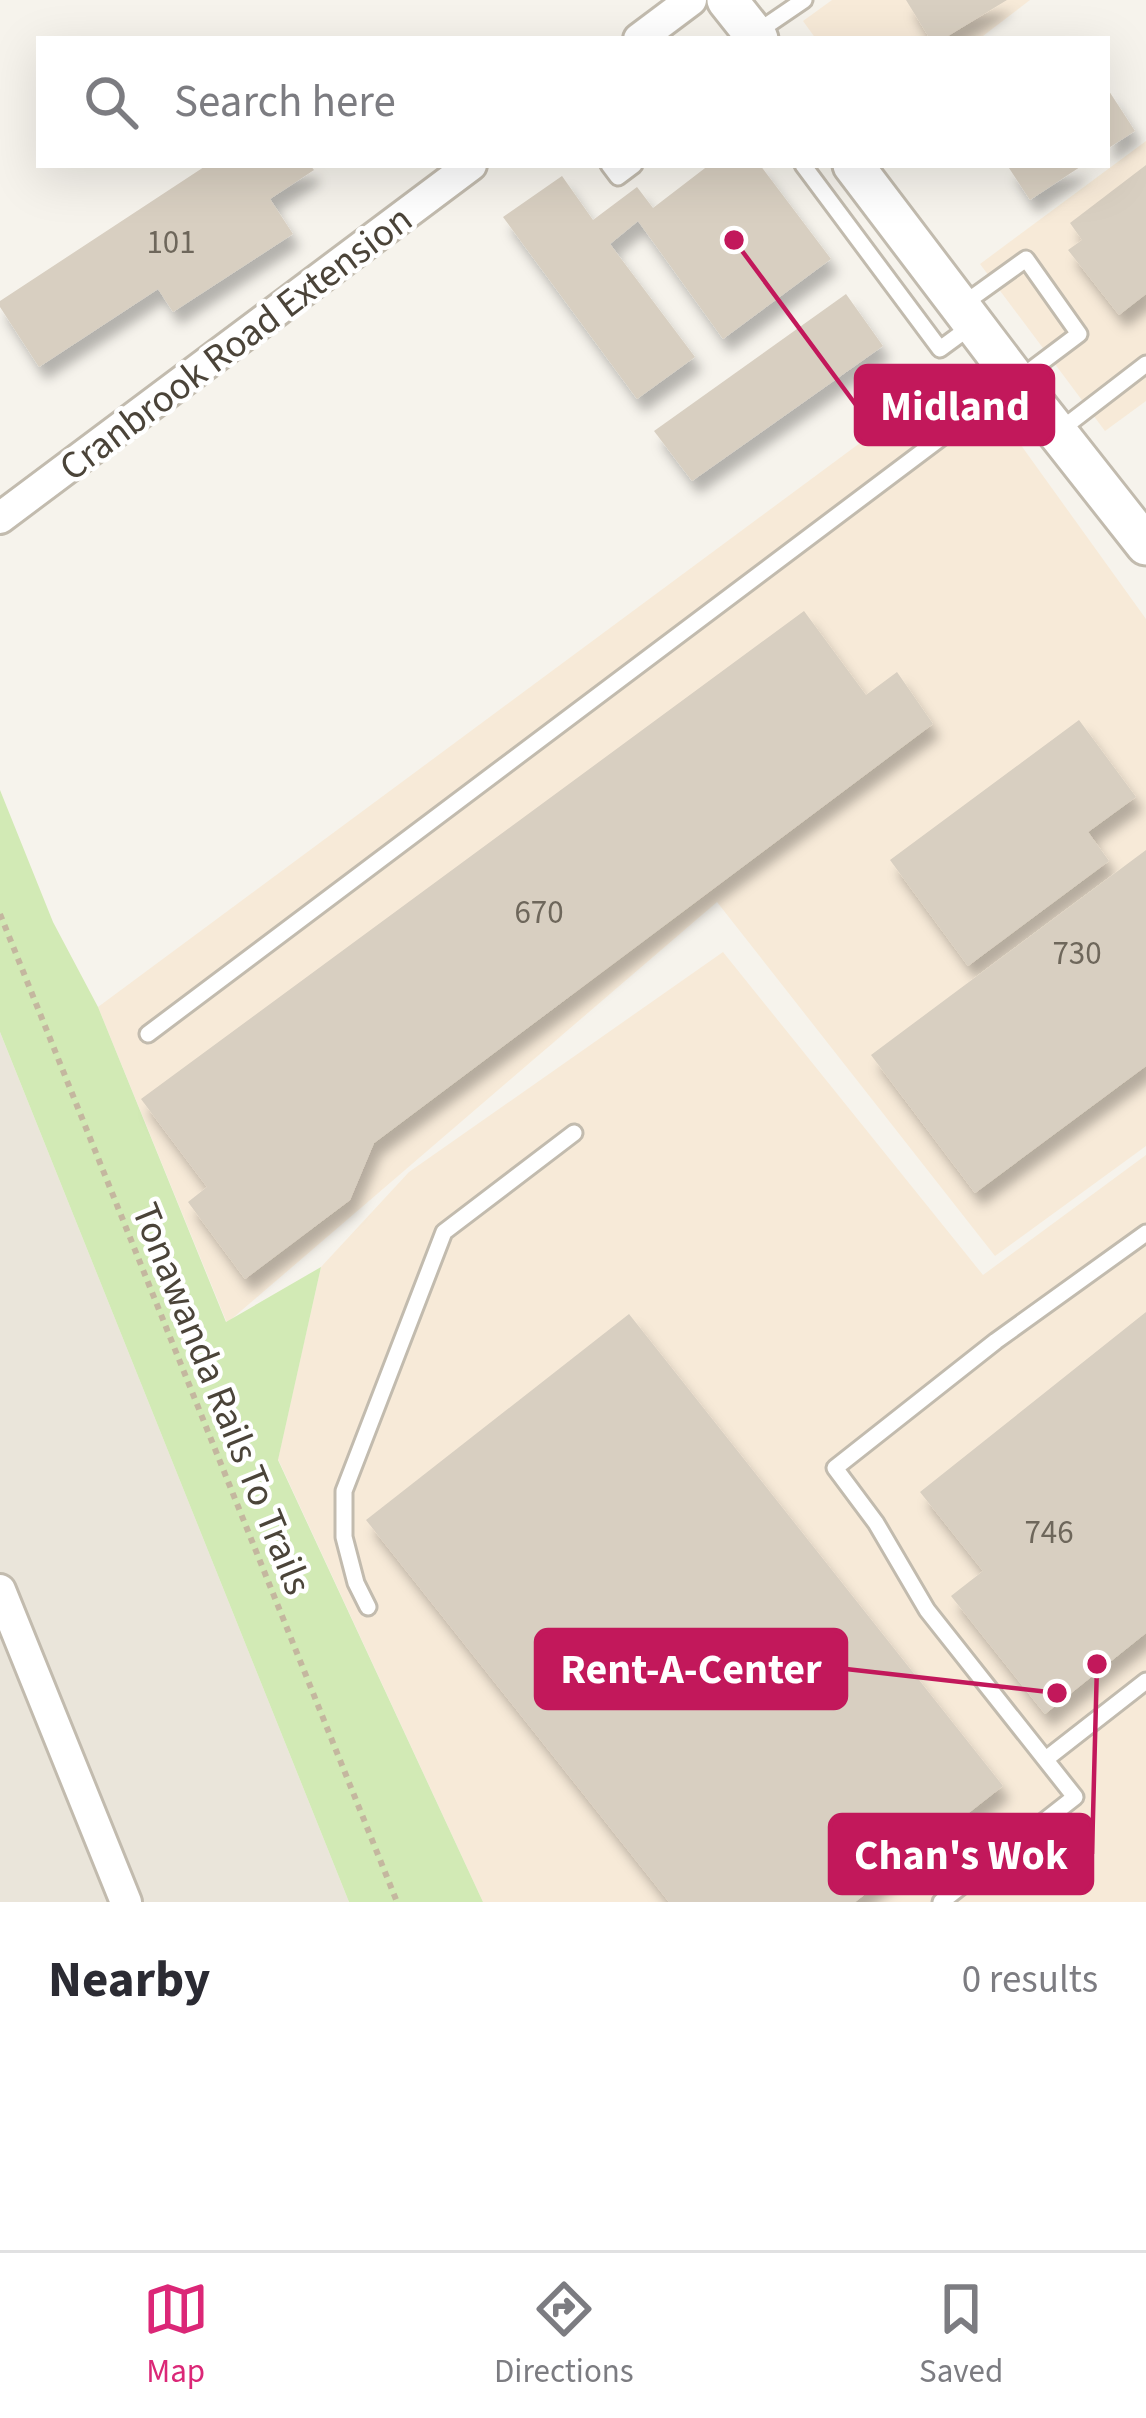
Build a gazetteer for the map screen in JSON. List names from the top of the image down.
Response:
{
  "streets": {
    "street": ["Cranbrook Road Extension"],
    "path": ["Tonawanda Rails To Trails"]
  },
  "places": ["Midland", "Chan's Wok", "Rent-A-Center"],
  "house_numbers": [
    "101",
    "670",
    "730",
    "746"
  ],
  "page": {
    "search": "Search here",
    "heading": ["Nearby", "0 results"],
    "nav": ["Map", "Directions", "Saved"]
  }
}
